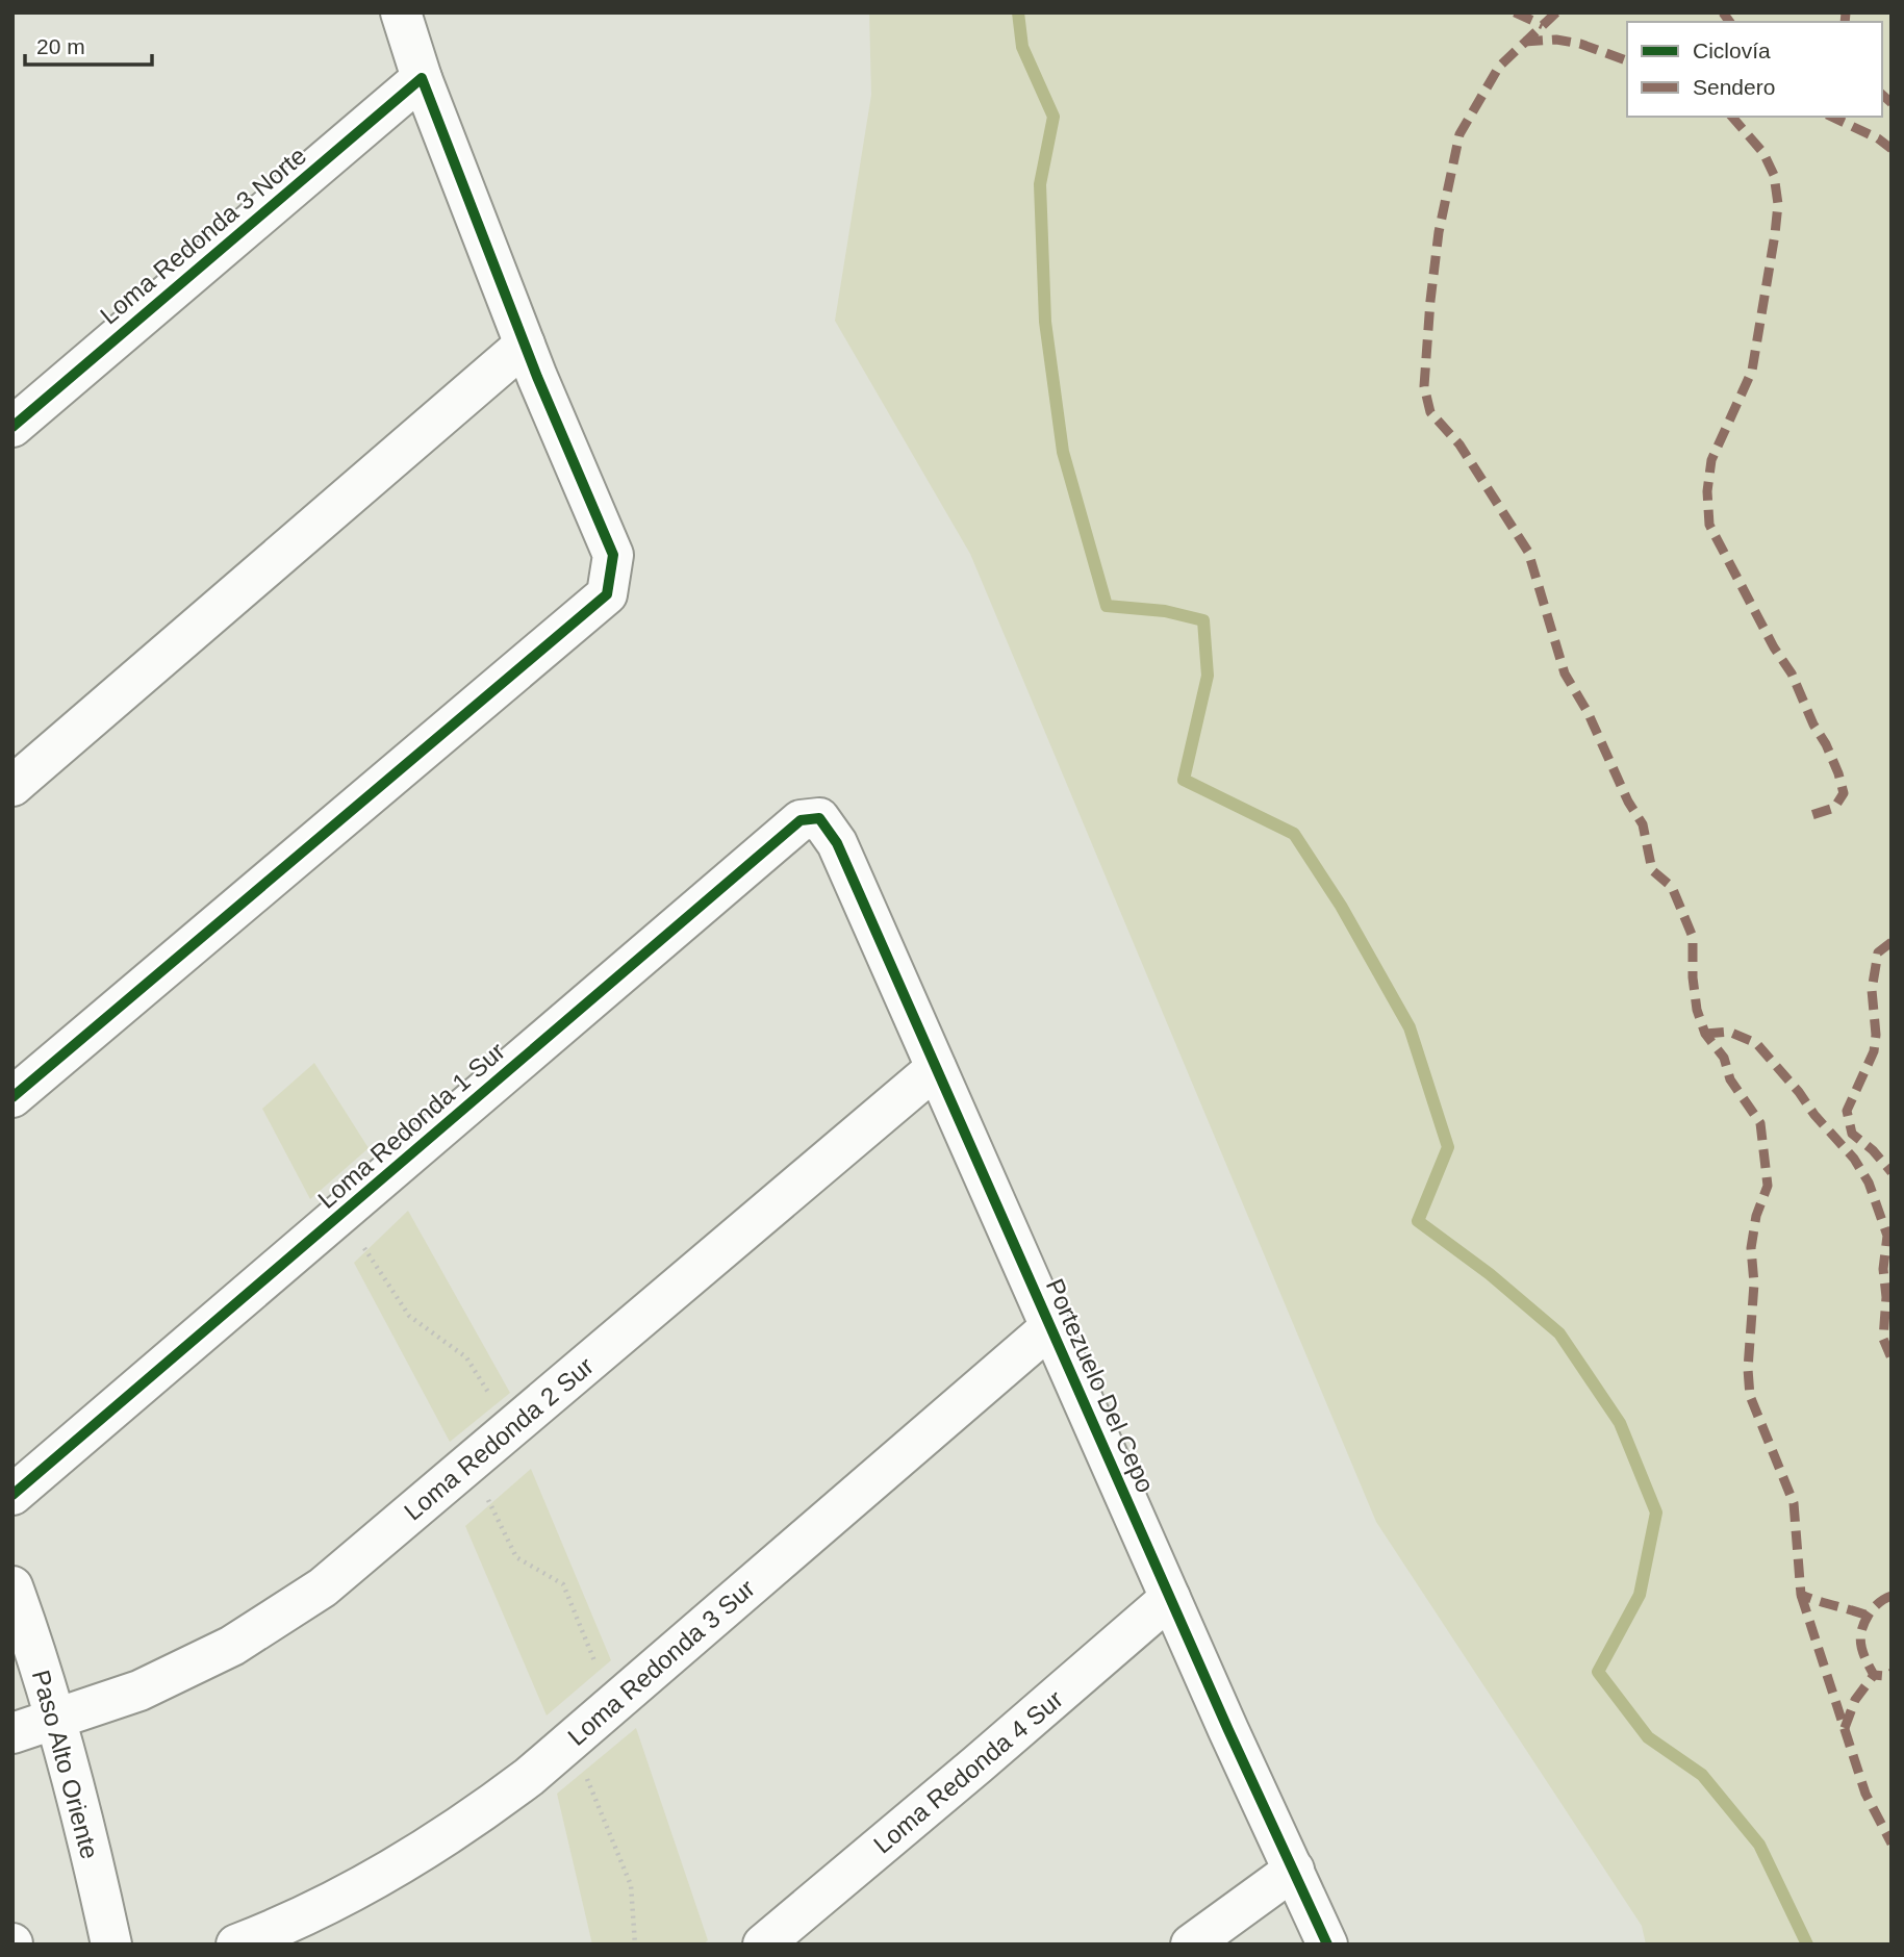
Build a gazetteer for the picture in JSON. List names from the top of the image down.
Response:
{
  "streets": {
    "street": [
      "Loma Redonda 3 Norte",
      "Loma Redonda 1 Sur",
      "Portezuelo Del Cepo",
      "Loma Redonda 2 Sur",
      "Loma Redonda 3 Sur",
      "Paso Alto Oriente",
      "Loma Redonda 4 Sur"
    ]
  },
  "crossings": [
    ["Loma Redonda 1 Sur", "Portezuelo Del Cepo"],
    ["Portezuelo Del Cepo", "Loma Redonda 2 Sur"],
    ["Portezuelo Del Cepo", "Loma Redonda 3 Sur"],
    ["Portezuelo Del Cepo", "Loma Redonda 4 Sur"],
    ["Loma Redonda 2 Sur", "Paso Alto Oriente"]
  ],
  "legend": ["Ciclovía", "Sendero"],
  "scale_bar": "20 m"
}
